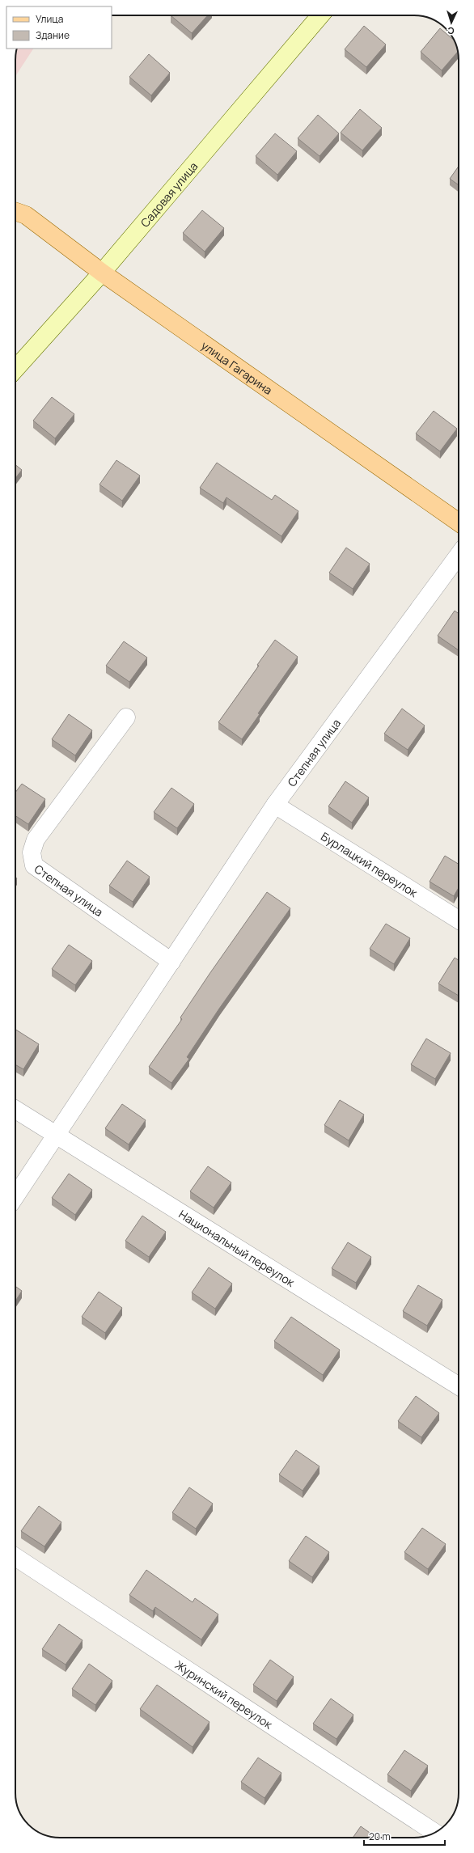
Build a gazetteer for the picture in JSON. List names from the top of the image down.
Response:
{
  "streets": {
    "main road": ["улица Гагарина"],
    "street": [
      "Садовая улица",
      "Степная улица",
      "Бурлацкий переулок",
      "Национальный переулок",
      "Журинский переулок"
    ]
  },
  "crossings": [
    ["Садовая улица", "улица Гагарина"],
    ["Степная улица", "Бурлацкий переулок"],
    ["Степная улица", "Национальный переулок"]
  ],
  "legend": ["Улица", "Здание"],
  "scale_bar": "20 m",
  "north": "bottom"
}
